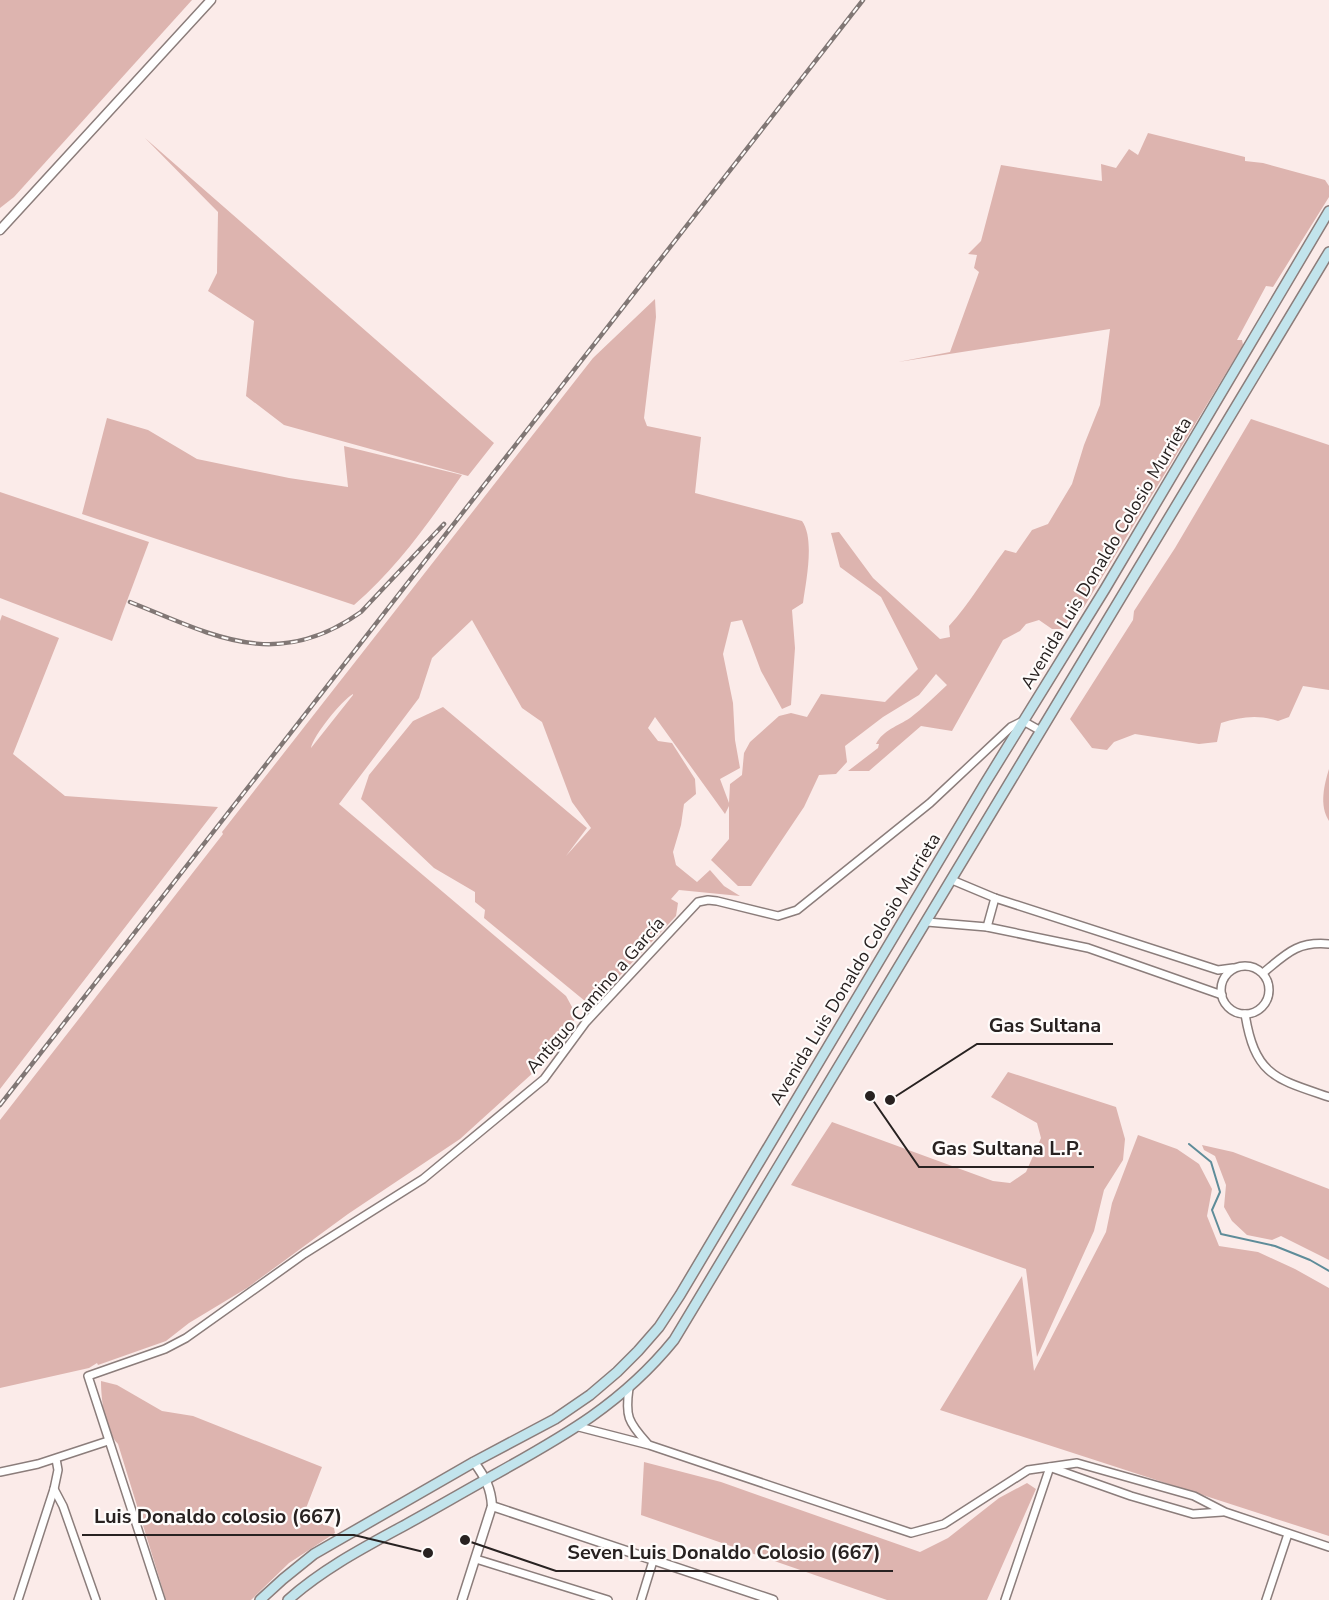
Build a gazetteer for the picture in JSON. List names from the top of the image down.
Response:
{
  "streets": {
    "main road": ["Avenida Luis Donaldo Colosio Murrieta"],
    "street": ["Antiguo Camino a García"]
  },
  "crossings": [
    ["Avenida Luis Donaldo Colosio Murrieta", "Antiguo Camino a García"]
  ],
  "places": [
    "Gas Sultana L.P.",
    "Gas Sultana",
    "Seven Luis Donaldo Colosio (667)",
    "Luis Donaldo colosio (667)"
  ]
}
